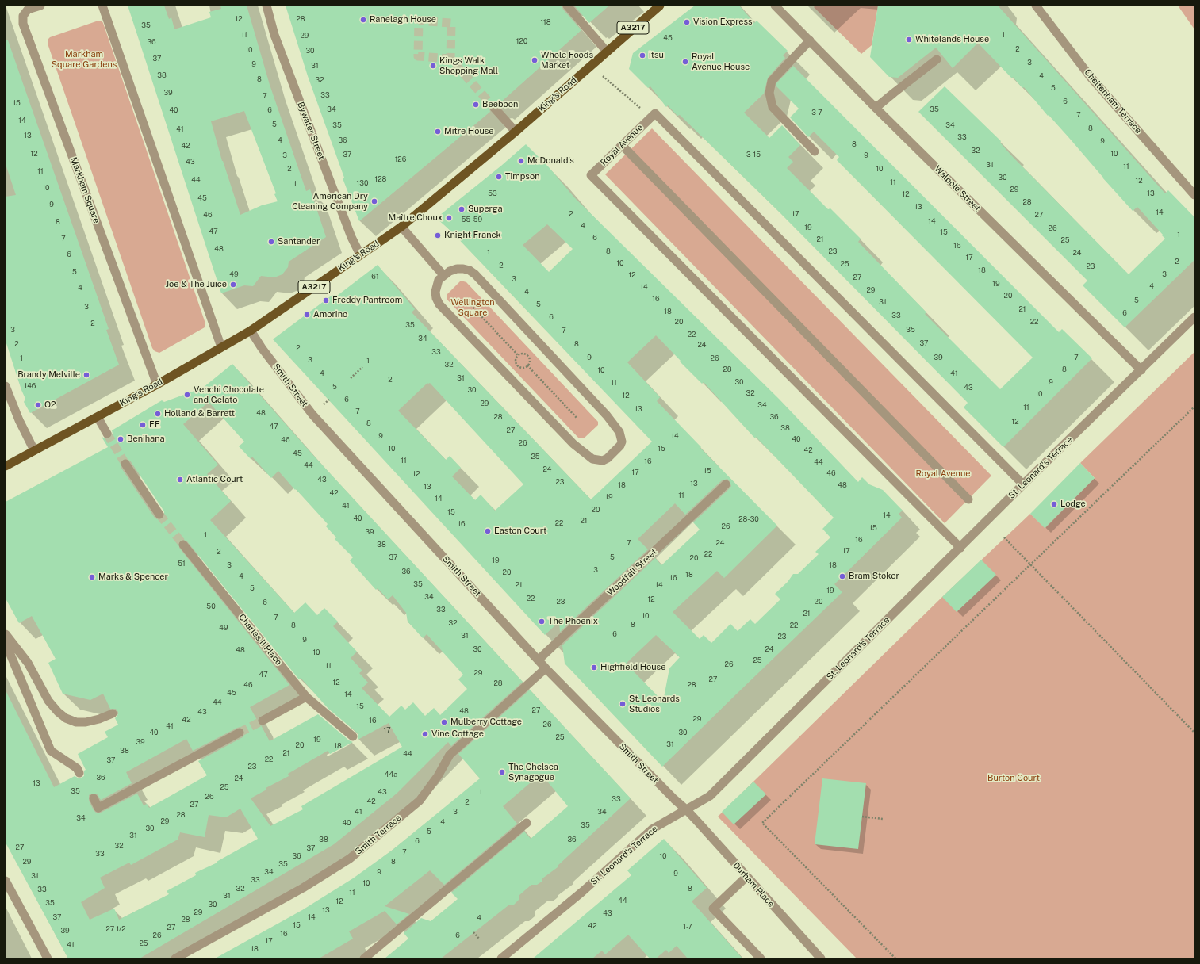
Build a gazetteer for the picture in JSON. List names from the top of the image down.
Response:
{
  "streets": {
    "main road": ["A3217", "King's Road"],
    "street": [
      "Cheltenham Terrace",
      "Bywater Street",
      "Royal Avenue",
      "Walpole Street",
      "Markham Square",
      "Smith Street",
      "St. Leonard's Terrace",
      "Woodfall Street",
      "Charles II Place",
      "Smith Terrace",
      "Durham Place"
    ]
  },
  "crossings": [
    ["King's Road", "Bywater Street"],
    ["King's Road", "Markham Square"],
    ["King's Road", "Smith Street"],
    ["Royal Avenue", "St. Leonard's Terrace"],
    ["Walpole Street", "St. Leonard's Terrace"],
    ["Smith Street", "St. Leonard's Terrace"],
    ["Smith Street", "Woodfall Street"],
    ["Smith Street", "Smith Terrace"],
    ["Smith Street", "Durham Place"],
    ["St. Leonard's Terrace", "Durham Place"]
  ],
  "parks": [
    "Markham Square Gardens",
    "Wellington Square",
    "Royal Avenue",
    "Burton Court"
  ],
  "places": [
    "Ranelagh House",
    "Vision Express",
    "Whitelands House",
    "itsu",
    "Whole Foods Market",
    "Royal Avenue House",
    "Kings Walk Shopping Mall",
    "Beeboon",
    "Mitre House",
    "McDonald's",
    "Timpson",
    "American Dry Cleaning Company",
    "Superga",
    "Maître Choux",
    "Knight Franck",
    "Santander",
    "Joe & The Juice",
    "Freddy Pantroom",
    "Amorino",
    "Brandy Melville",
    "Venchi Chocolate and Gelato",
    "O2",
    "Holland & Barrett",
    "EE",
    "Benihana",
    "Atlantic Court",
    "Lodge",
    "Easton Court",
    "Bram Stoker",
    "Marks & Spencer",
    "The Phoenix",
    "Highfield House",
    "St. Leonards Studios",
    "Mulberry Cottage",
    "Vine Cottage",
    "The Chelsea Synagogue"
  ],
  "house_numbers": [
    "12",
    "28",
    "118",
    "35",
    "11",
    "1",
    "29",
    "45",
    "120",
    "36",
    "2",
    "10",
    "30",
    "37",
    "3",
    "9",
    "31",
    "38",
    "4",
    "8",
    "32",
    "5",
    "39",
    "33",
    "7",
    "6",
    "15",
    "34",
    "35",
    "40",
    "6",
    "3-7",
    "7",
    "14",
    "5",
    "35",
    "34",
    "8",
    "41",
    "13",
    "33",
    "4",
    "36",
    "9",
    "8",
    "42",
    "32",
    "12",
    "10",
    "37",
    "3-15",
    "3",
    "9",
    "126",
    "43",
    "31",
    "11",
    "2",
    "10",
    "11",
    "30",
    "128",
    "44",
    "12",
    "11",
    "130",
    "1",
    "10",
    "29",
    "53",
    "13",
    "12",
    "45",
    "28",
    "9",
    "13",
    "14",
    "2",
    "17",
    "46",
    "27",
    "55-59",
    "14",
    "8",
    "4",
    "19",
    "26",
    "47",
    "15",
    "1",
    "6",
    "7",
    "21",
    "25",
    "16",
    "48",
    "8",
    "23",
    "1",
    "24",
    "6",
    "17",
    "2",
    "10",
    "25",
    "2",
    "23",
    "18",
    "5",
    "49",
    "3",
    "12",
    "61",
    "27",
    "3",
    "19",
    "4",
    "14",
    "4",
    "29",
    "4",
    "20",
    "16",
    "5",
    "31",
    "5",
    "3",
    "21",
    "18",
    "6",
    "33",
    "6",
    "20",
    "22",
    "2",
    "35",
    "3",
    "35",
    "7",
    "22",
    "34",
    "37",
    "2",
    "8",
    "24",
    "2",
    "33",
    "9",
    "39",
    "7",
    "1",
    "26",
    "3",
    "1",
    "32",
    "28",
    "8",
    "10",
    "4",
    "41",
    "31",
    "2",
    "30",
    "9",
    "11",
    "146",
    "5",
    "43",
    "30",
    "32",
    "10",
    "12",
    "6",
    "29",
    "34",
    "11",
    "13",
    "7",
    "48",
    "28",
    "36",
    "12",
    "8",
    "47",
    "38",
    "27",
    "9",
    "14",
    "40",
    "46",
    "26",
    "10",
    "15",
    "42",
    "45",
    "25",
    "11",
    "16",
    "44",
    "44",
    "24",
    "15",
    "17",
    "46",
    "12",
    "43",
    "23",
    "13",
    "18",
    "48",
    "13",
    "42",
    "11",
    "19",
    "14",
    "41",
    "20",
    "15",
    "14",
    "40",
    "28-30",
    "21",
    "22",
    "16",
    "26",
    "15",
    "39",
    "1",
    "16",
    "7",
    "24",
    "38",
    "17",
    "2",
    "22",
    "37",
    "5",
    "20",
    "19",
    "51",
    "3",
    "18",
    "3",
    "36",
    "20",
    "18",
    "4",
    "16",
    "35",
    "21",
    "14",
    "5",
    "19",
    "34",
    "22",
    "12",
    "23",
    "20",
    "6",
    "50",
    "33",
    "21",
    "10",
    "7",
    "32",
    "8",
    "8",
    "22",
    "49",
    "6",
    "31",
    "23",
    "9",
    "30",
    "24",
    "48",
    "10",
    "25",
    "26",
    "11",
    "29",
    "47",
    "27",
    "12",
    "28",
    "46",
    "28",
    "45",
    "14",
    "44",
    "15",
    "27",
    "48",
    "43",
    "29",
    "42",
    "16",
    "26",
    "41",
    "17",
    "40",
    "30",
    "25",
    "19",
    "39",
    "31",
    "20",
    "18",
    "38",
    "21",
    "44",
    "22",
    "37",
    "23",
    "44a",
    "36",
    "24",
    "13",
    "25",
    "35",
    "43",
    "1",
    "26",
    "33",
    "42",
    "2",
    "27",
    "41",
    "3",
    "34",
    "28",
    "34",
    "29",
    "4",
    "40",
    "35",
    "30",
    "5",
    "31",
    "38",
    "36",
    "6",
    "32",
    "27",
    "37",
    "7",
    "33",
    "36",
    "10",
    "29",
    "8",
    "35",
    "34",
    "9",
    "9",
    "31",
    "33",
    "10",
    "32",
    "8",
    "33",
    "11",
    "31",
    "44",
    "12",
    "35",
    "30",
    "13",
    "29",
    "43",
    "37",
    "14",
    "4",
    "28",
    "15",
    "42",
    "1-7",
    "27",
    "27 1/2",
    "39",
    "16",
    "26",
    "6",
    "17",
    "25",
    "41",
    "18"
  ]
}
